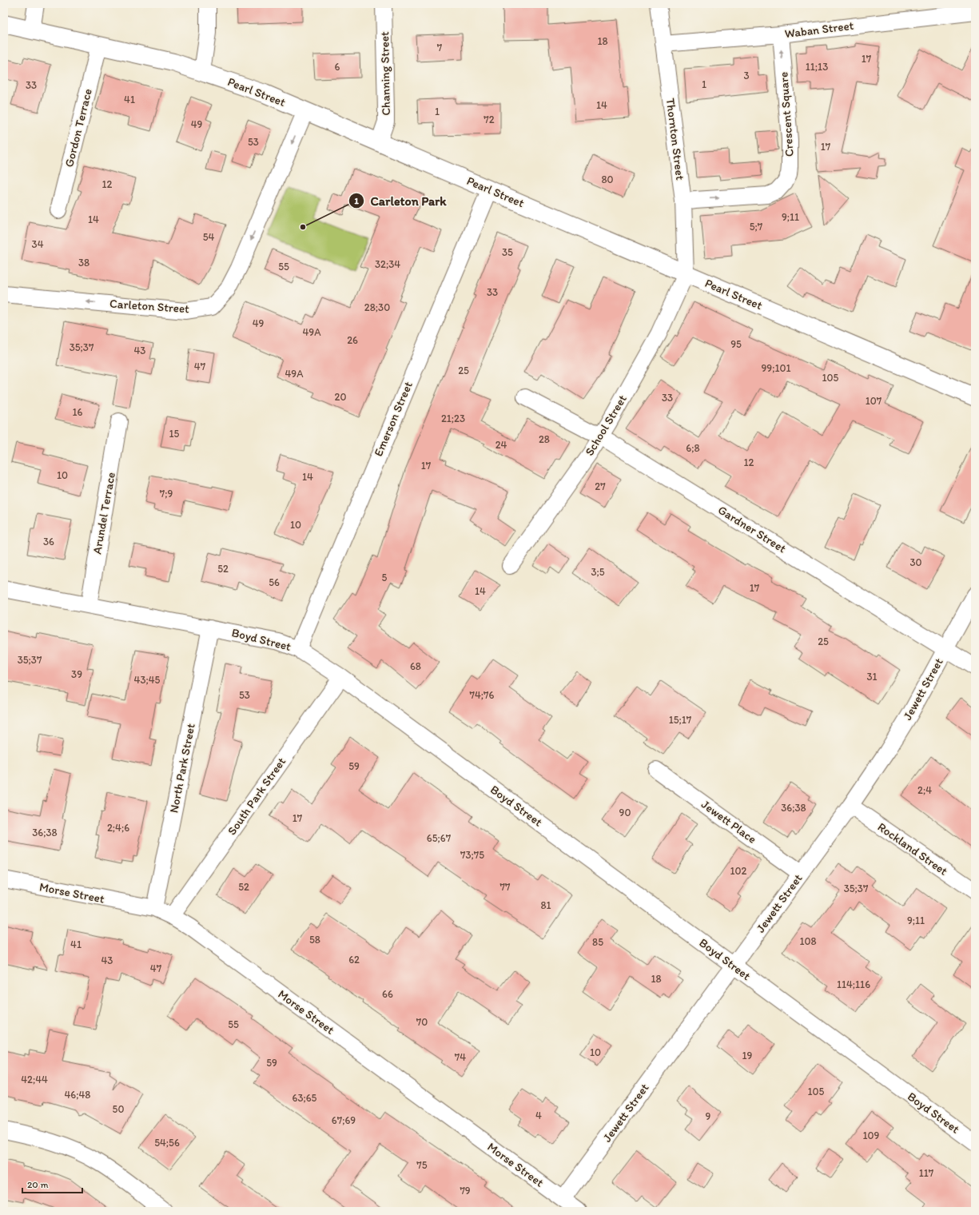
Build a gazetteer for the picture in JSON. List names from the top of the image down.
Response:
{
  "streets": {
    "street": [
      "Waban Street",
      "Channing Street",
      "Pearl Street",
      "Crescent Square",
      "Gordon Terrace",
      "Thornton Street",
      "Carleton Street",
      "Emerson Street",
      "School Street",
      "Arundel Terrace",
      "Gardner Street",
      "Boyd Street",
      "Jewett Street",
      "North Park Street",
      "South Park Street",
      "Jewett Place",
      "Rockland Street",
      "Morse Street"
    ]
  },
  "crossings": [
    ["Waban Street", "Crescent Square"],
    ["Waban Street", "Thornton Street"],
    ["Channing Street", "Pearl Street"],
    ["Pearl Street", "Gordon Terrace"],
    ["Pearl Street", "Thornton Street"],
    ["Pearl Street", "Carleton Street"],
    ["Pearl Street", "Emerson Street"],
    ["Pearl Street", "School Street"],
    ["Crescent Square", "Thornton Street"],
    ["Thornton Street", "School Street"],
    ["Emerson Street", "Boyd Street"],
    ["School Street", "Gardner Street"],
    ["Arundel Terrace", "Boyd Street"],
    ["Gardner Street", "Jewett Street"],
    ["Boyd Street", "Jewett Street"],
    ["Boyd Street", "North Park Street"],
    ["Boyd Street", "South Park Street"],
    ["Jewett Street", "Jewett Place"],
    ["Jewett Street", "Rockland Street"],
    ["Jewett Street", "Morse Street"],
    ["North Park Street", "Morse Street"],
    ["South Park Street", "Morse Street"]
  ],
  "one_way": ["Carleton Street"],
  "places": ["Carleton Park"],
  "house_numbers": [
    "18",
    "7",
    "17",
    "6",
    "11;13",
    "3",
    "1",
    "33",
    "41",
    "14",
    "1",
    "72",
    "49",
    "53",
    "17",
    "80",
    "12",
    "9;11",
    "14",
    "5;7",
    "54",
    "34",
    "35",
    "38",
    "32;34",
    "55",
    "33",
    "28;30",
    "49",
    "49A",
    "26",
    "95",
    "35;37",
    "43",
    "47",
    "99;101",
    "25",
    "49A",
    "105",
    "20",
    "33",
    "107",
    "16",
    "21;23",
    "15",
    "28",
    "24",
    "6;8",
    "12",
    "17",
    "10",
    "14",
    "27",
    "7;9",
    "10",
    "36",
    "30",
    "52",
    "3;5",
    "5",
    "56",
    "17",
    "14",
    "25",
    "35;37",
    "68",
    "39",
    "31",
    "43;45",
    "53",
    "74;76",
    "15;17",
    "59",
    "2;4",
    "36;38",
    "90",
    "17",
    "2;4;6",
    "36;38",
    "65;67",
    "73;75",
    "102",
    "52",
    "77",
    "35;37",
    "81",
    "9;11",
    "58",
    "108",
    "85",
    "41",
    "62",
    "43",
    "47",
    "18",
    "114;116",
    "66",
    "70",
    "55",
    "10",
    "19",
    "74",
    "59",
    "42;44",
    "105",
    "46;48",
    "63;65",
    "50",
    "4",
    "9",
    "67;69",
    "109",
    "54;56",
    "75",
    "117",
    "79"
  ],
  "scale_bar": "20 m"
}
